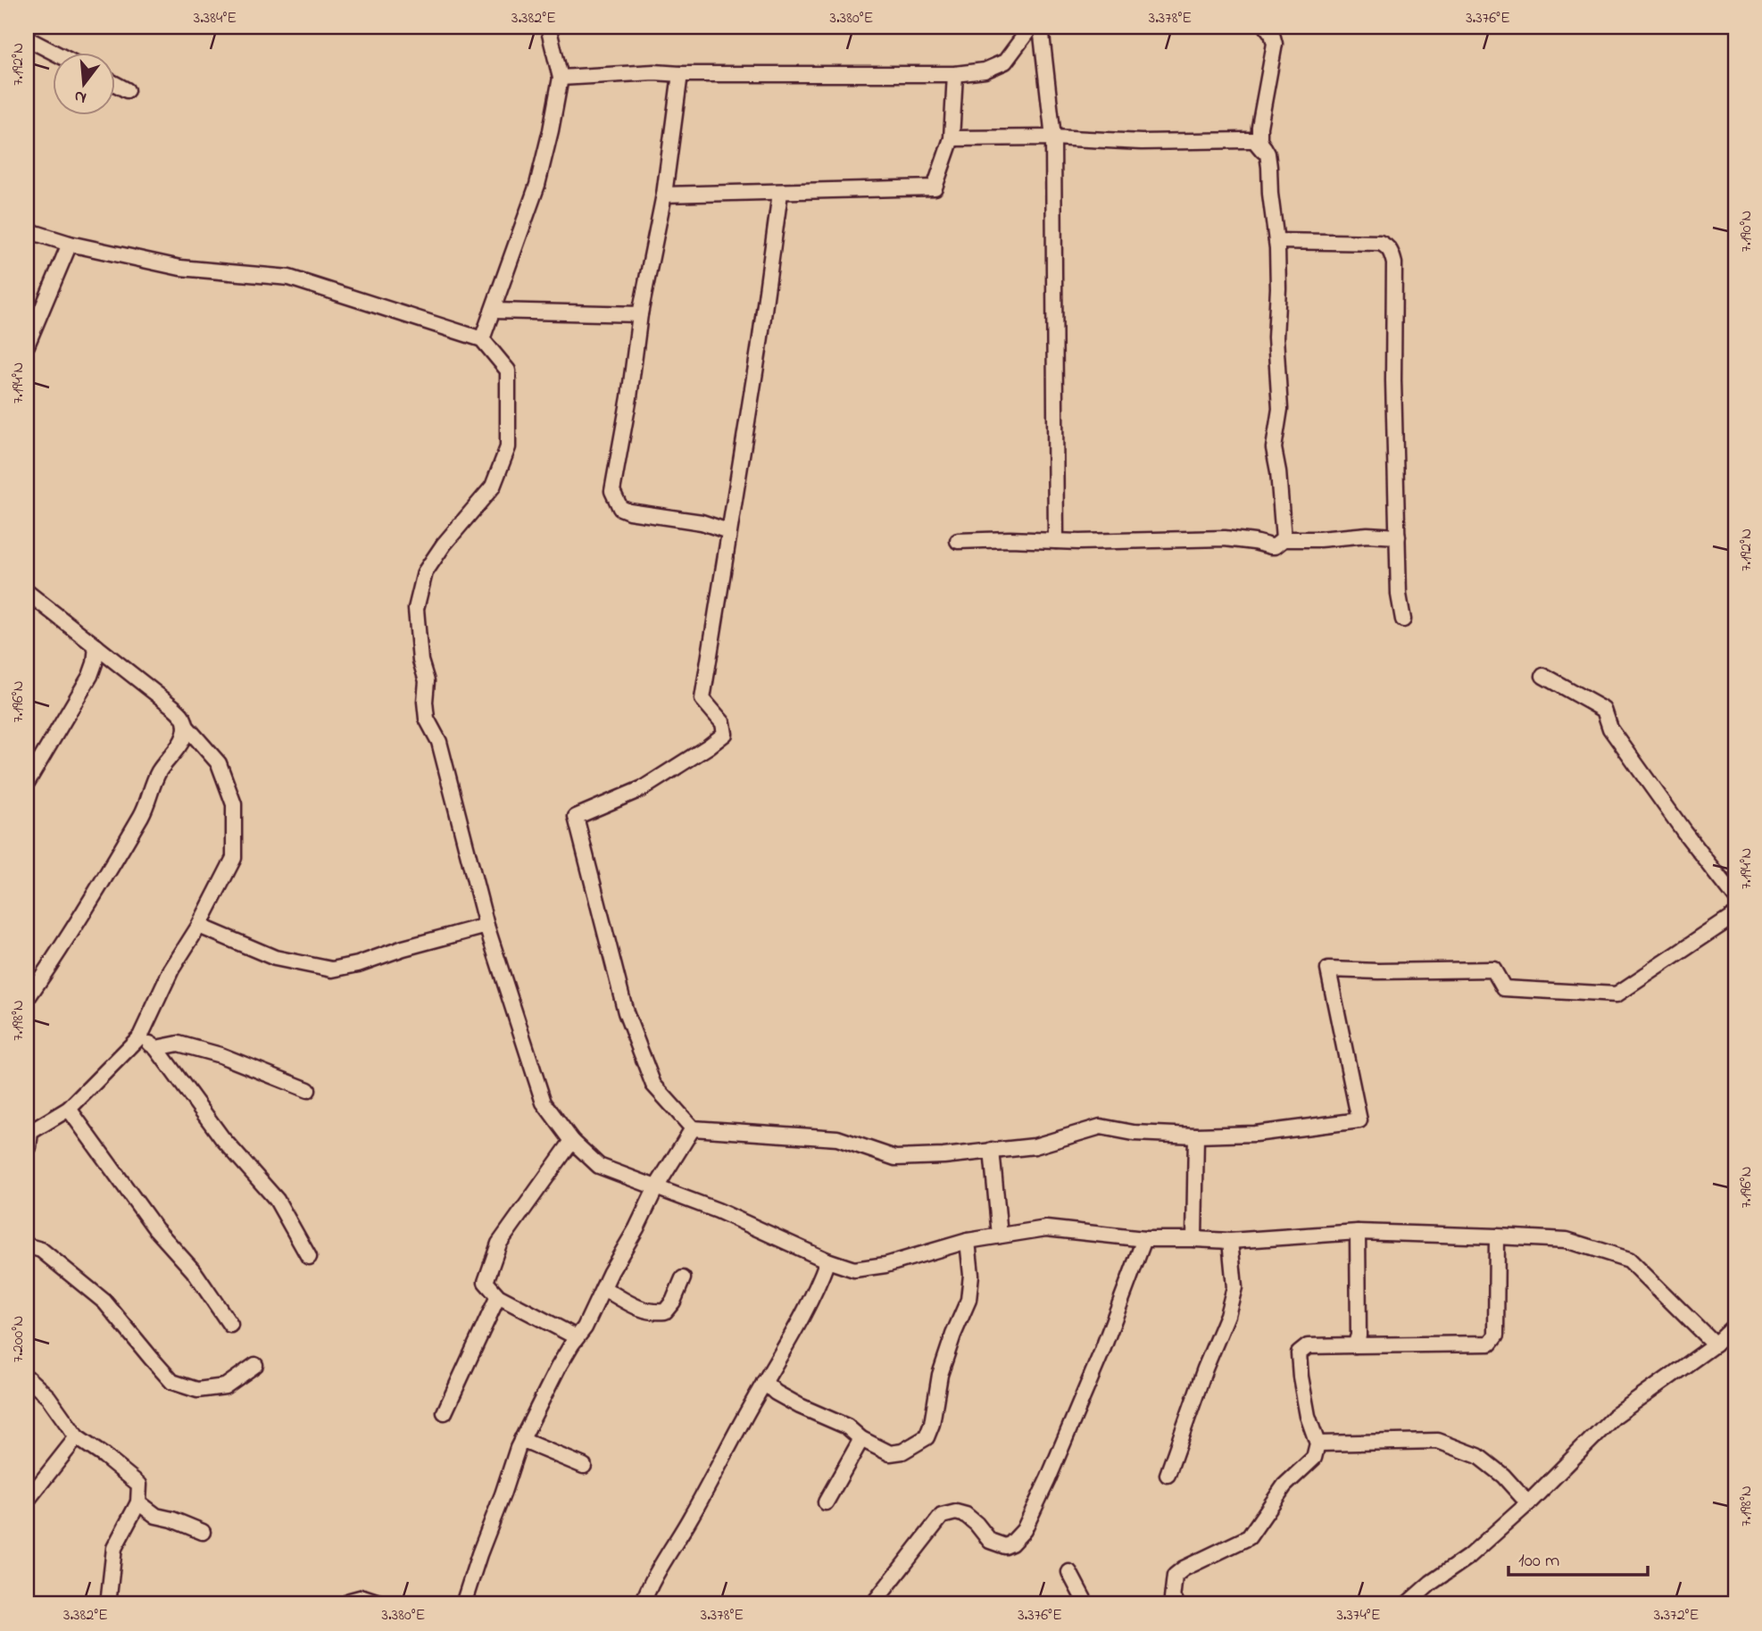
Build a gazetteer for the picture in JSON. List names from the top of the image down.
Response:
{
  "scale_bar": "100 m",
  "north": "bottom",
  "coordinates": [
    "3.384°E",
    "3.382°E",
    "3.380°E",
    "3.378°E",
    "3.376°E",
    "7.192°N",
    "7.190°N",
    "7.194°N",
    "7.196°N",
    "7.198°N",
    "7.200°N",
    "3.374°E",
    "3.372°E"
  ]
}
